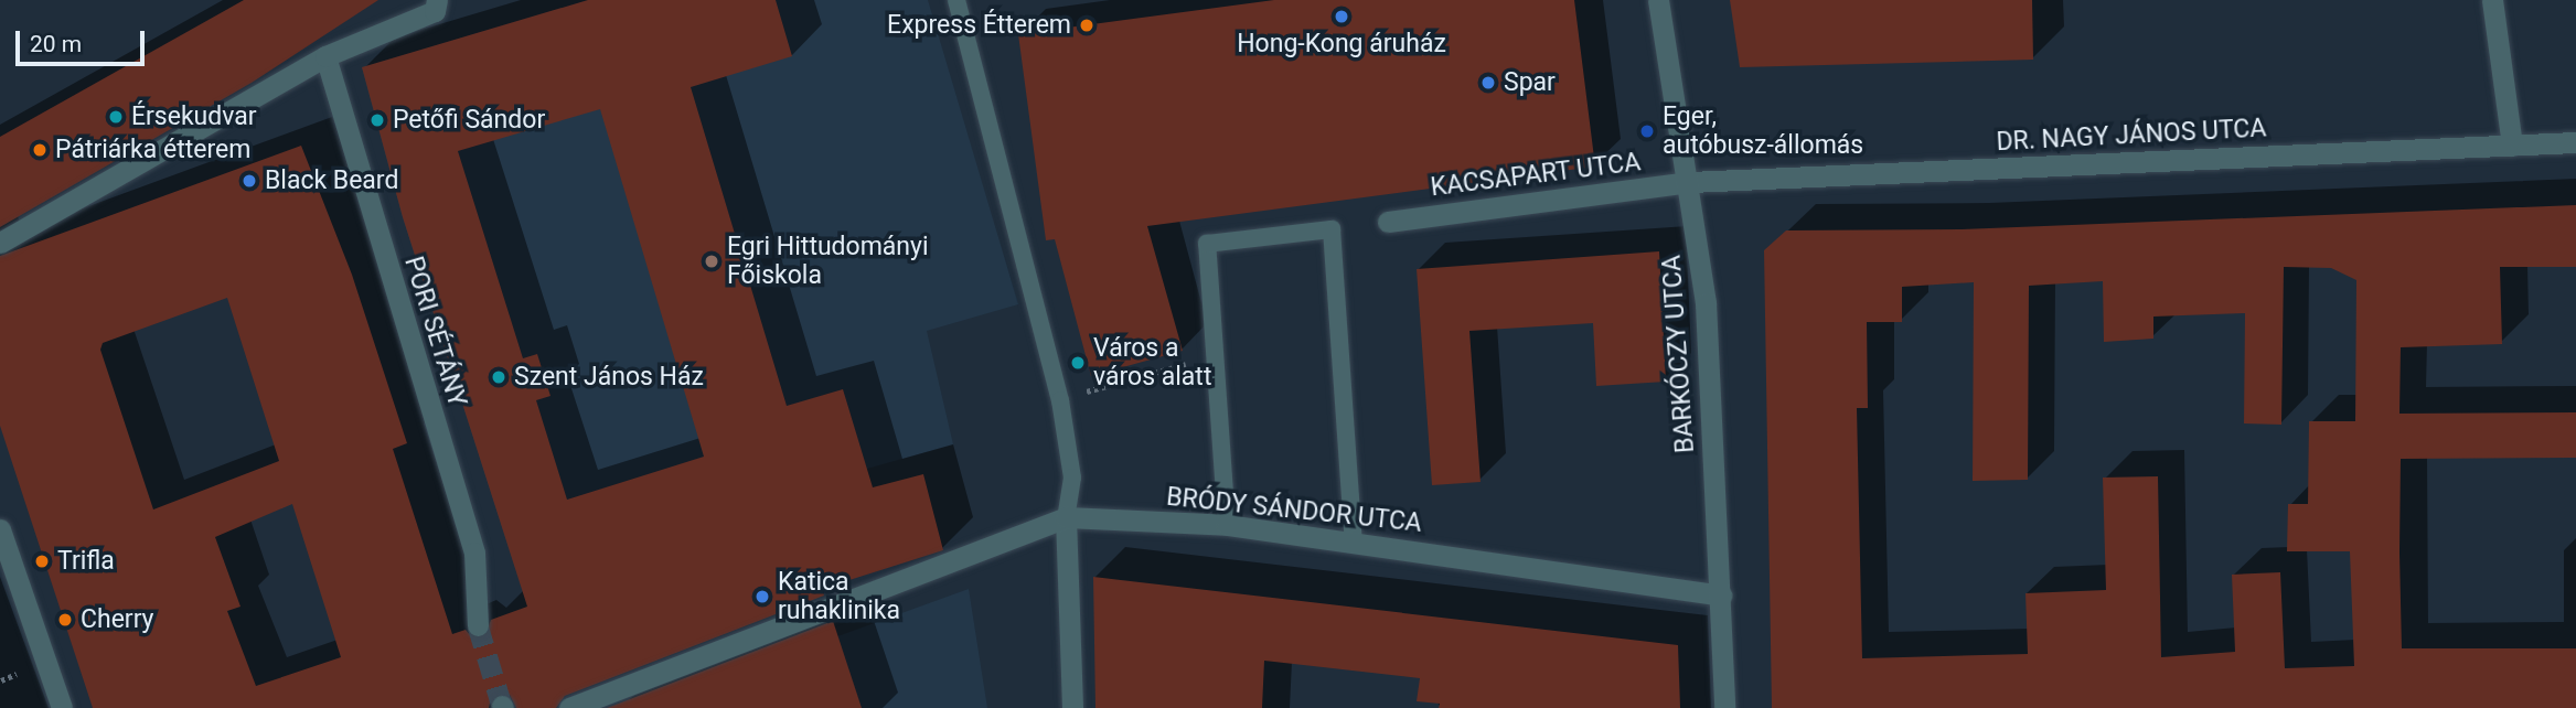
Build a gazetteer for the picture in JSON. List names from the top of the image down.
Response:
{
  "streets": {
    "street": [
      "DR. NAGY JÁNOS UTCA",
      "KACSAPART UTCA",
      "PORI SÉTÁNY",
      "BARKÓCZY UTCA",
      "BRÓDY SÁNDOR UTCA"
    ]
  },
  "crossings": [
    ["DR. NAGY JÁNOS UTCA", "KACSAPART UTCA"],
    ["DR. NAGY JÁNOS UTCA", "BARKÓCZY UTCA"],
    ["KACSAPART UTCA", "BARKÓCZY UTCA"],
    ["BARKÓCZY UTCA", "BRÓDY SÁNDOR UTCA"]
  ],
  "places": [
    "Hong-Kong áruház",
    "Express Étterem",
    "Spar",
    "Érsekudvar",
    "Petőfi Sándor",
    "Eger, autóbusz-állomás",
    "Pátriárka étterem",
    "Black Beard",
    "Egri Hittudományi Főiskola",
    "Város a város alatt",
    "Szent János Ház",
    "Trifla",
    "Katica ruhaklinika",
    "Cherry"
  ],
  "scale_bar": "20 m"
}
